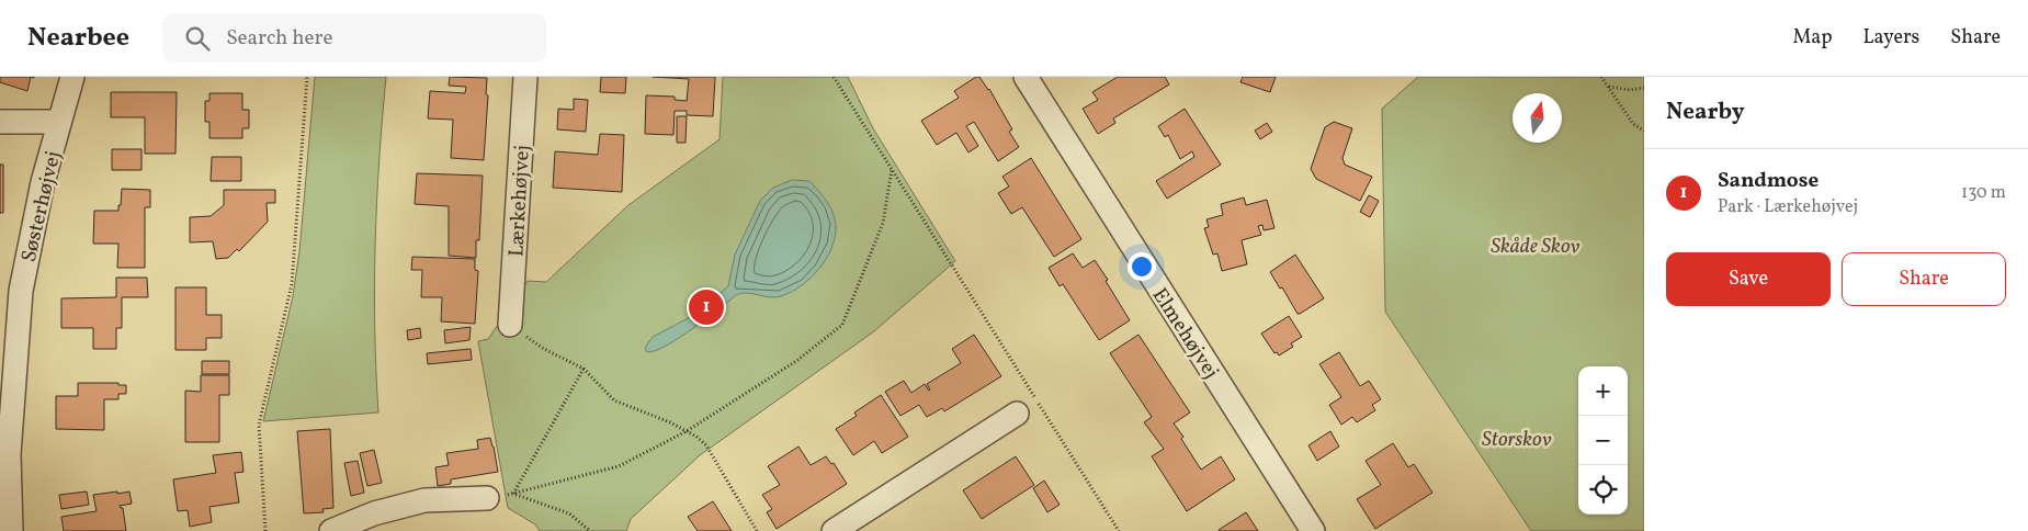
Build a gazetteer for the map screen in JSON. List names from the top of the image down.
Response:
{
  "streets": {
    "street": ["Lærkehøjvej", "Søsterhøjvej", "Elmehøjvej"]
  },
  "parks": ["Skåde Skov", "Storskov"],
  "north": "top",
  "page": {
    "header": "Nearbee",
    "search": "Search here",
    "nav": ["Map", "Layers", "Share"],
    "heading": "Nearby",
    "list": [
      {
        "mark": "1",
        "name": "Sandmose",
        "note": "Park · Lærkehøjvej",
        "value": "130 m"
      }
    ],
    "buttons": ["Save", "Share"],
    "pins": "1",
    "map_buttons": ["+", "−"]
  }
}
